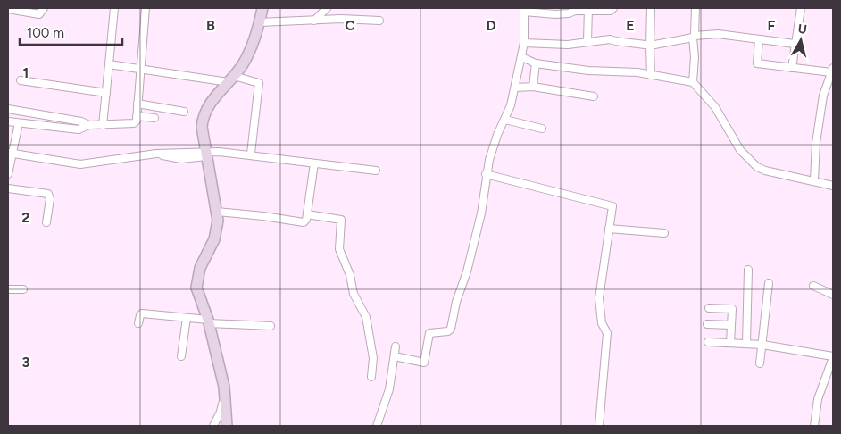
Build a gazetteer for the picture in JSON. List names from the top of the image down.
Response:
{
  "scale_bar": "100 m",
  "north": "top",
  "grid": {
    "columns": [
      "B",
      "C",
      "D",
      "E",
      "F"
    ],
    "rows": ["1", "2", "3"]
  }
}
